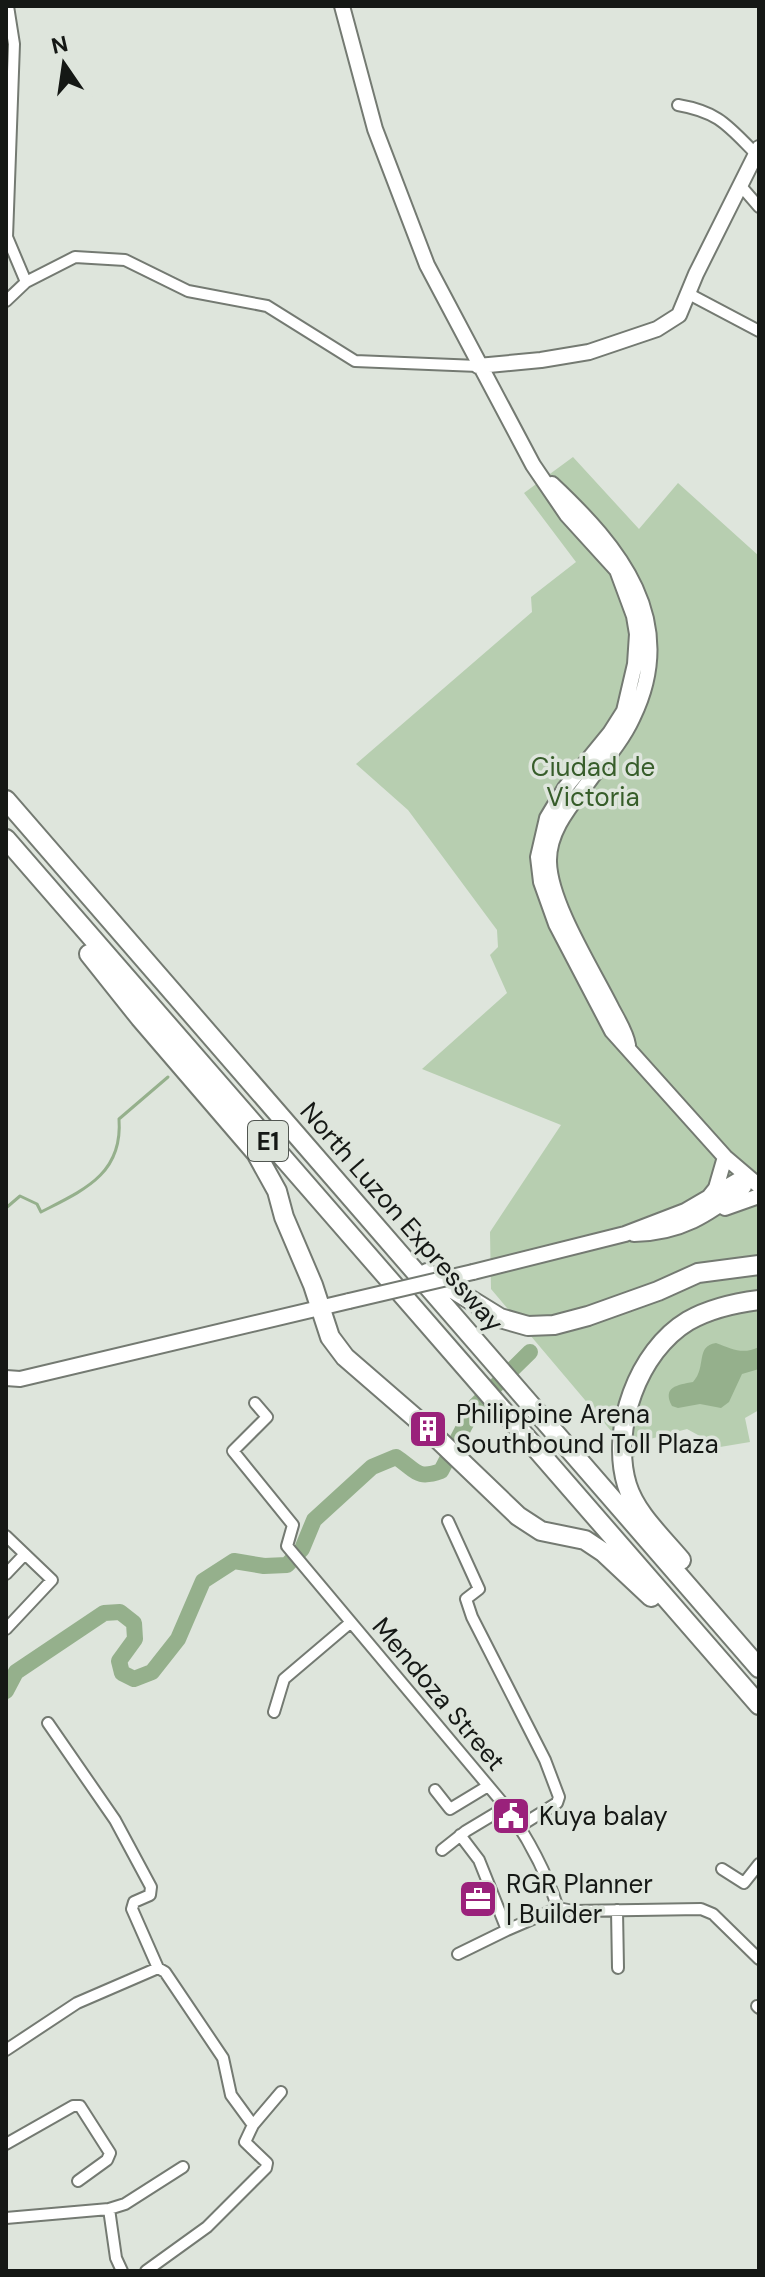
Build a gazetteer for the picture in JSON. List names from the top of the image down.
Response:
{
  "streets": {
    "highway": ["E1", "North Luzon Expressway"],
    "street": ["Mendoza Street"]
  },
  "parks": ["Ciudad de Victoria"],
  "places": {
    "building": ["Philippine Arena Southbound Toll Plaza"],
    "public building": ["Kuya balay"],
    "office": ["RGR Planner | Builder"]
  },
  "north": "top"
}
